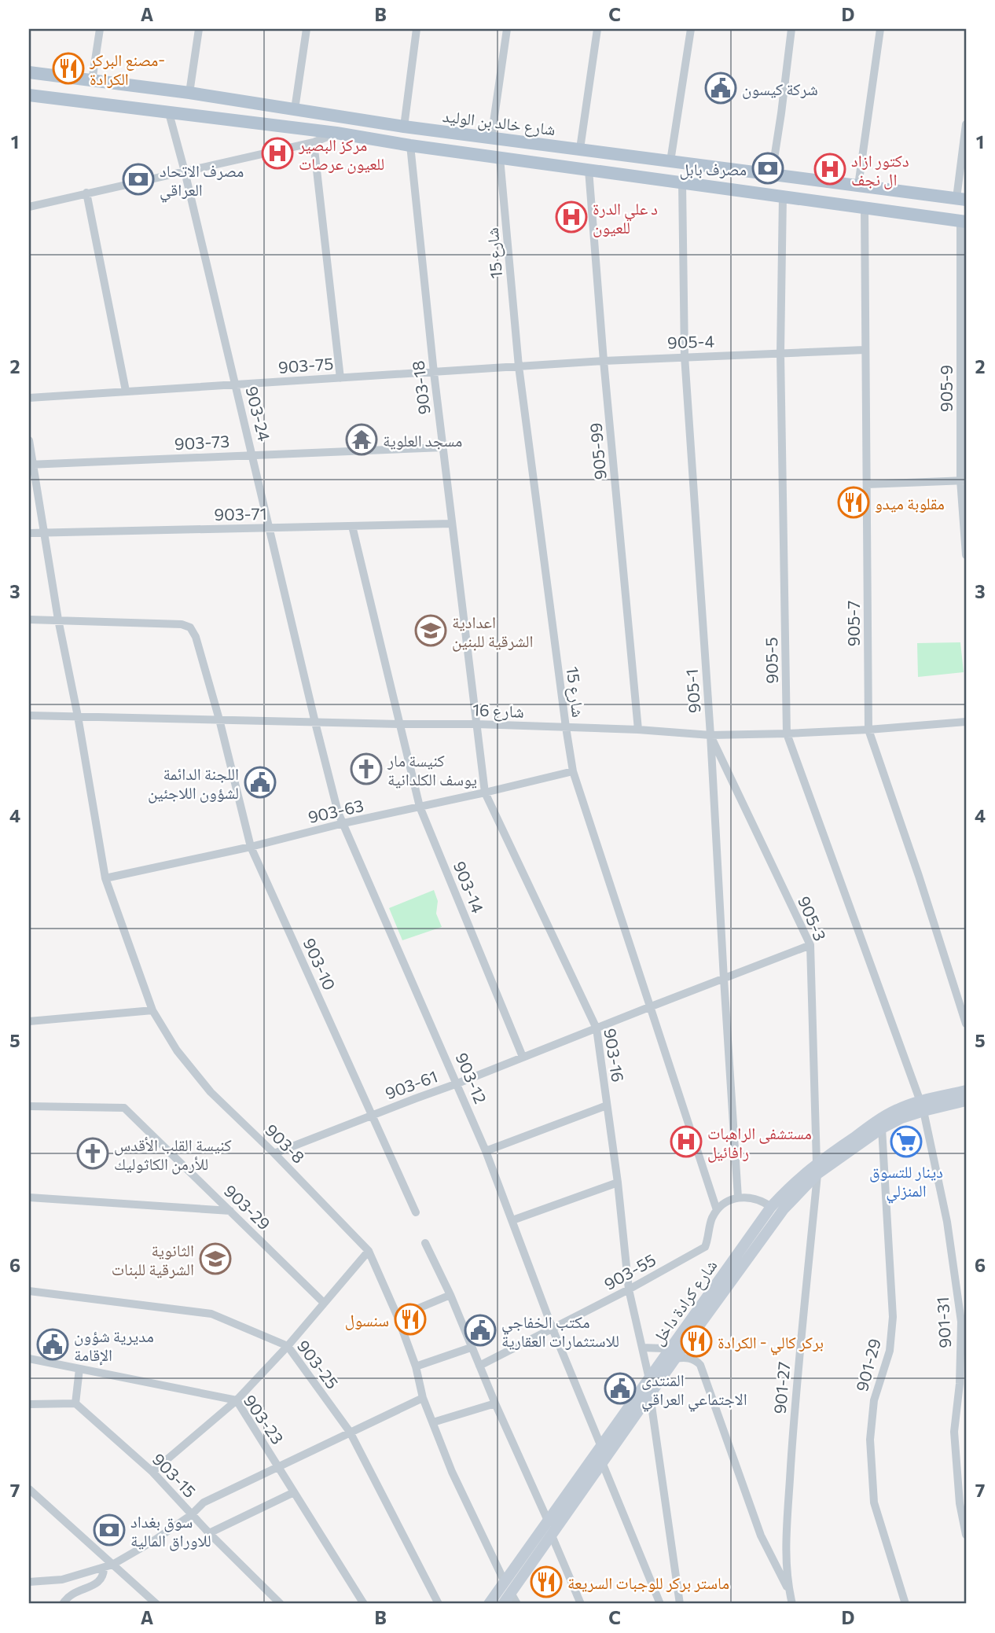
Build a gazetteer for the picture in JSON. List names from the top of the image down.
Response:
{
  "streets": {
    "main road": ["شارع خالد بن الوليد", "شارع كرادة داخل"],
    "street": [
      "شارع 15",
      "905-4",
      "903-75",
      "903-18",
      "905-9",
      "903-24",
      "903-73",
      "905-99",
      "903-71",
      "905-7",
      "905-5",
      "905-1",
      "شارع 16",
      "903-63",
      "903-14",
      "905-3",
      "903-10",
      "903-16",
      "903-12",
      "903-61",
      "903-8",
      "903-29",
      "903-55",
      "901-31",
      "903-25",
      "901-29",
      "901-27",
      "903-23",
      "903-15"
    ]
  },
  "crossings": [
    ["شارع خالد بن الوليد", "شارع 15"],
    ["شارع خالد بن الوليد", "903-18"],
    ["شارع خالد بن الوليد", "905-9"],
    ["شارع خالد بن الوليد", "903-24"],
    ["شارع خالد بن الوليد", "905-99"],
    ["شارع خالد بن الوليد", "905-7"],
    ["شارع خالد بن الوليد", "905-5"],
    ["شارع خالد بن الوليد", "905-1"],
    ["شارع 15", "905-4"],
    ["شارع 15", "903-75"],
    ["شارع 15", "شارع 16"],
    ["شارع 15", "903-63"],
    ["شارع 15", "903-61"],
    ["شارع 15", "903-55"],
    ["905-4", "903-75"],
    ["905-4", "905-99"],
    ["905-4", "905-7"],
    ["905-4", "905-5"],
    ["905-4", "905-1"],
    ["903-75", "903-18"],
    ["903-75", "903-24"],
    ["903-18", "903-73"],
    ["903-18", "903-71"],
    ["903-18", "شارع 16"],
    ["903-18", "903-16"],
    ["903-24", "903-73"],
    ["903-24", "903-71"],
    ["903-24", "شارع 16"],
    ["903-24", "903-12"],
    ["903-73", "903-8"],
    ["905-99", "شارع 16"],
    ["903-71", "903-14"],
    ["903-71", "903-8"],
    ["905-7", "شارع 16"],
    ["905-5", "شارع 16"],
    ["905-5", "شارع كرادة داخل"],
    ["905-5", "901-31"],
    ["905-1", "شارع 16"],
    ["905-1", "905-3"],
    ["905-1", "903-61"],
    ["شارع 16", "903-14"],
    ["شارع 16", "905-3"],
    ["شارع 16", "903-10"],
    ["شارع 16", "903-16"],
    ["شارع 16", "903-12"],
    ["شارع 16", "903-8"],
    ["903-63", "903-14"],
    ["903-63", "903-10"],
    ["903-63", "903-16"],
    ["903-63", "903-12"],
    ["903-63", "903-8"],
    ["903-14", "903-61"],
    ["905-3", "903-61"],
    ["905-3", "شارع كرادة داخل"],
    ["905-3", "901-27"],
    ["903-10", "903-61"],
    ["903-10", "903-8"],
    ["903-16", "903-61"],
    ["903-16", "903-55"],
    ["903-16", "شارع كرادة داخل"],
    ["903-12", "903-61"],
    ["903-12", "903-55"],
    ["903-12", "شارع كرادة داخل"],
    ["903-61", "903-8"],
    ["903-8", "شارع كرادة داخل"],
    ["شارع كرادة داخل", "901-31"],
    ["شارع كرادة داخل", "901-29"],
    ["شارع كرادة داخل", "901-27"]
  ],
  "places": {
    "restaurant": [
      "مصنع البركر- الكرادة",
      "مقلوبة ميدو",
      "سنسول",
      "بركر كالي - الكرادة",
      "ماستر بركر للوجبات السريعة"
    ],
    "public building": [
      "شركة كيسون",
      "اللجنة الدائمة لشؤون اللاجئين",
      "مكتب الخفاجي للاستثمارات العقارية",
      "مديرية شؤون الإقامة",
      "المنتدى الاجتماعي العراقي"
    ],
    "hospital": [
      "مركز البصير للعيون عرصات",
      "دكتور ازاد ال نجف",
      "د علي الدرة للعيون",
      "مستشفى الراهبات رافائيل"
    ],
    "bank": ["مصرف بابل", "مصرف الاتحاد العراقي", "سوق بغداد للاوراق المالية"],
    "temple": ["مسجد العلوية"],
    "school or university": ["اعدادية الشرقية للبنين", "الثانوية الشرقية للبنات"],
    "church": ["كنيسة مار يوسف الكلدانية", "كنيسة القلب الأقدس للأرمن الكاثوليك"],
    "supermarket": ["دينار للتسوق المنزلي"]
  },
  "grid": {
    "columns": [
      "A",
      "B",
      "C",
      "D"
    ],
    "rows": [
      "1",
      "2",
      "3",
      "4",
      "5",
      "6",
      "7"
    ]
  }
}
